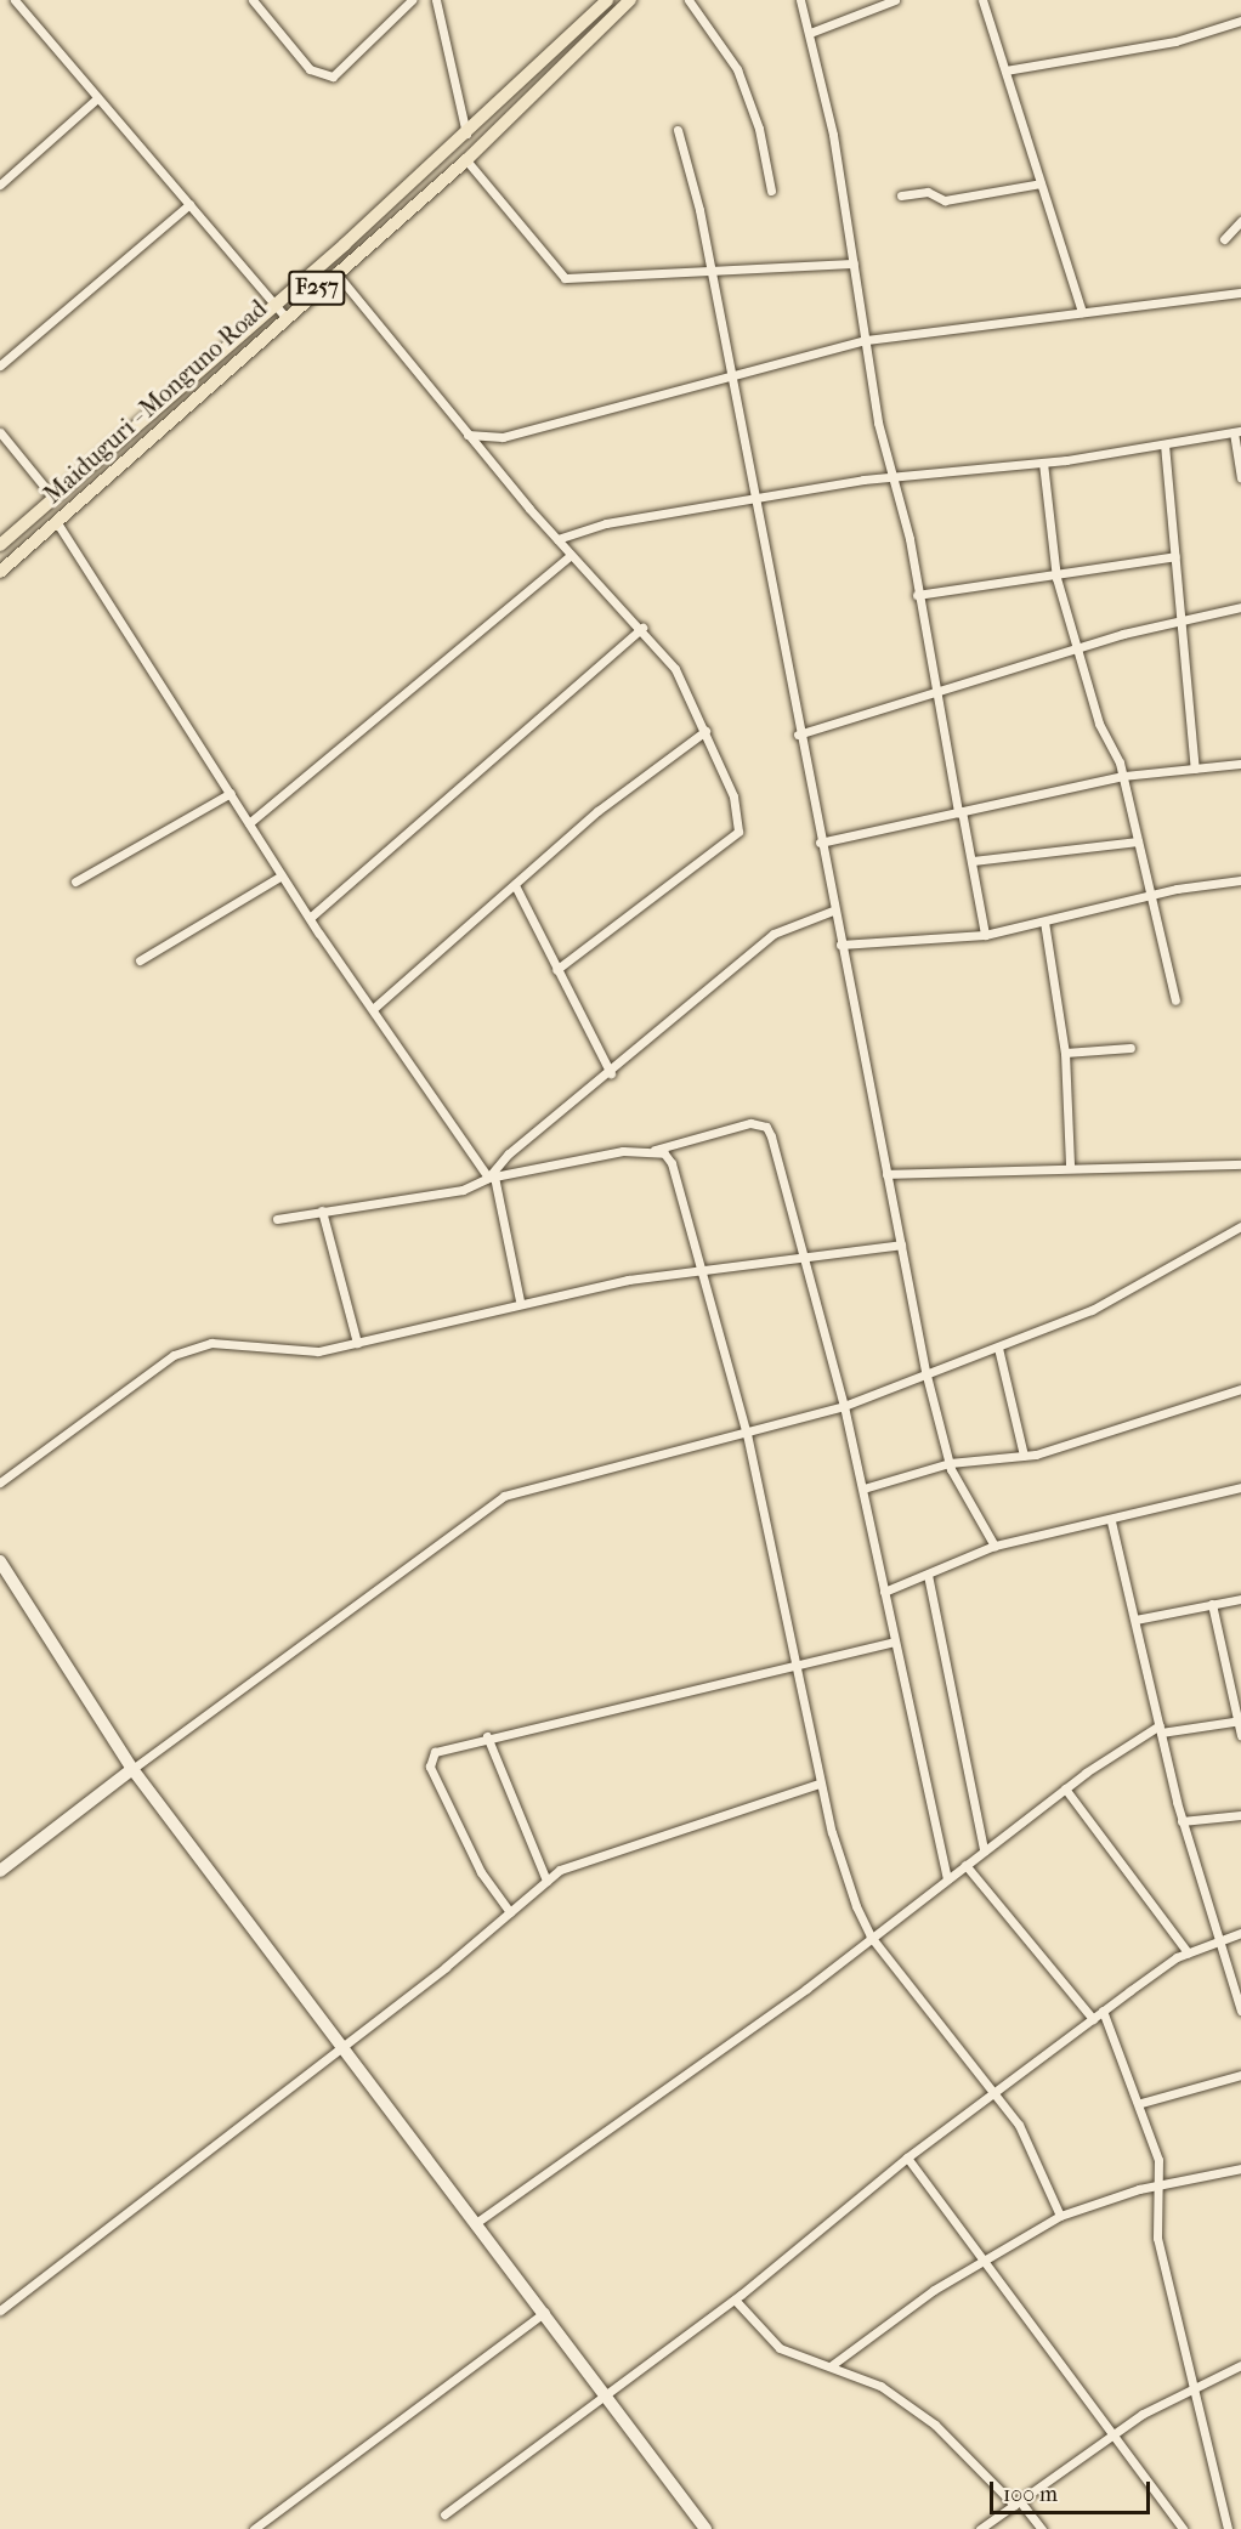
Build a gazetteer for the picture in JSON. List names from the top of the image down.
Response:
{
  "streets": {
    "main road": ["F257", "Maiduguri - Monguno Road"]
  },
  "scale_bar": "100 m"
}
